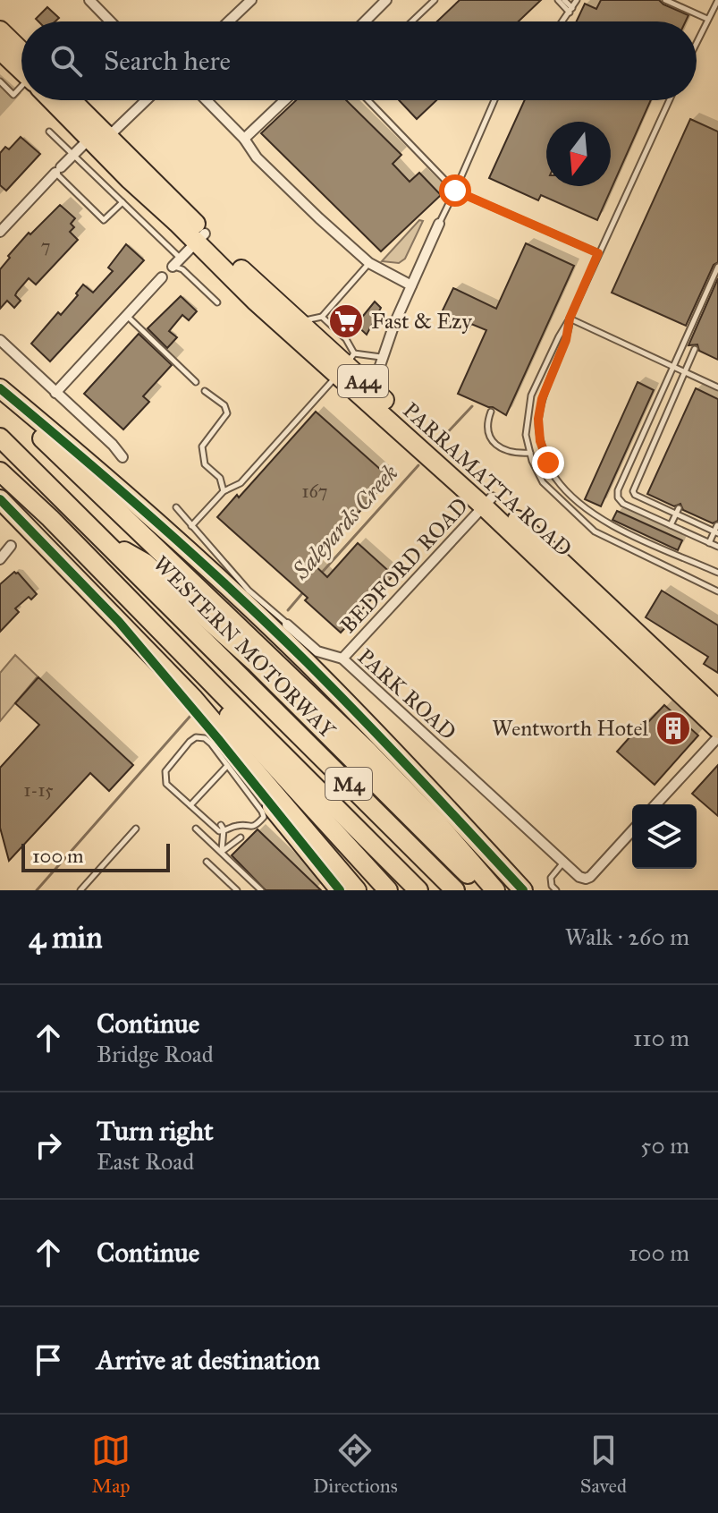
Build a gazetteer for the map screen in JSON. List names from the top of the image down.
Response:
{
  "streets": {
    "highway": [
      "A44",
      "PARRAMATTA ROAD",
      "WESTERN MOTORWAY",
      "M4"
    ],
    "street": ["BEDFORD ROAD", "PARK ROAD"]
  },
  "crossings": [
    ["PARRAMATTA ROAD", "BEDFORD ROAD"],
    ["BEDFORD ROAD", "PARK ROAD"]
  ],
  "water": ["Saleyards Creek"],
  "places": {
    "supermarket": ["Fast & Ezy"],
    "building": ["Wentworth Hotel"]
  },
  "house_numbers": ["7", "167", "1-15"],
  "scale_bar": "100 m",
  "north": "bottom",
  "page": {
    "search": "Search here",
    "scale": "100 m",
    "heading": ["4 min", "Walk · 260 m"],
    "list": [
      ["Continue", "Bridge Road", "110 m"],
      ["Turn right", "East Road", "50 m"],
      ["Continue", "100 m"],
      "Arrive at destination"
    ],
    "nav": ["Map", "Directions", "Saved"]
  }
}
